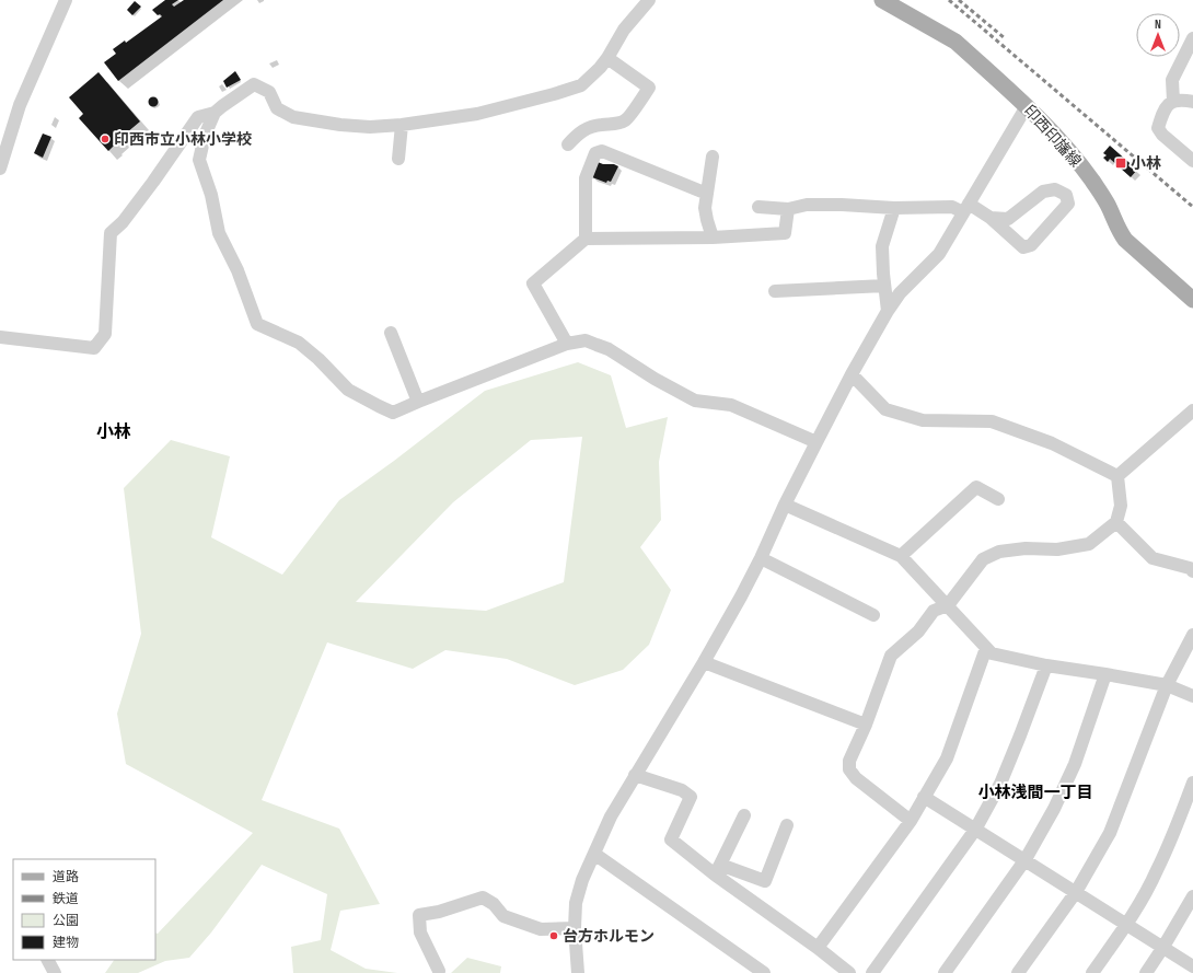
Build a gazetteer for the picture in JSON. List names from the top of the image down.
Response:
{
  "streets": {
    "main road": ["印西印旛線"]
  },
  "districts": ["小林", "小林浅間一丁目"],
  "places": {
    "other": ["印西市立小林小学校", "台方ホルモン"],
    "transit": ["小林"]
  },
  "legend": [
    "道路",
    "鉄道",
    "公園",
    "建物"
  ],
  "north": "top"
}
